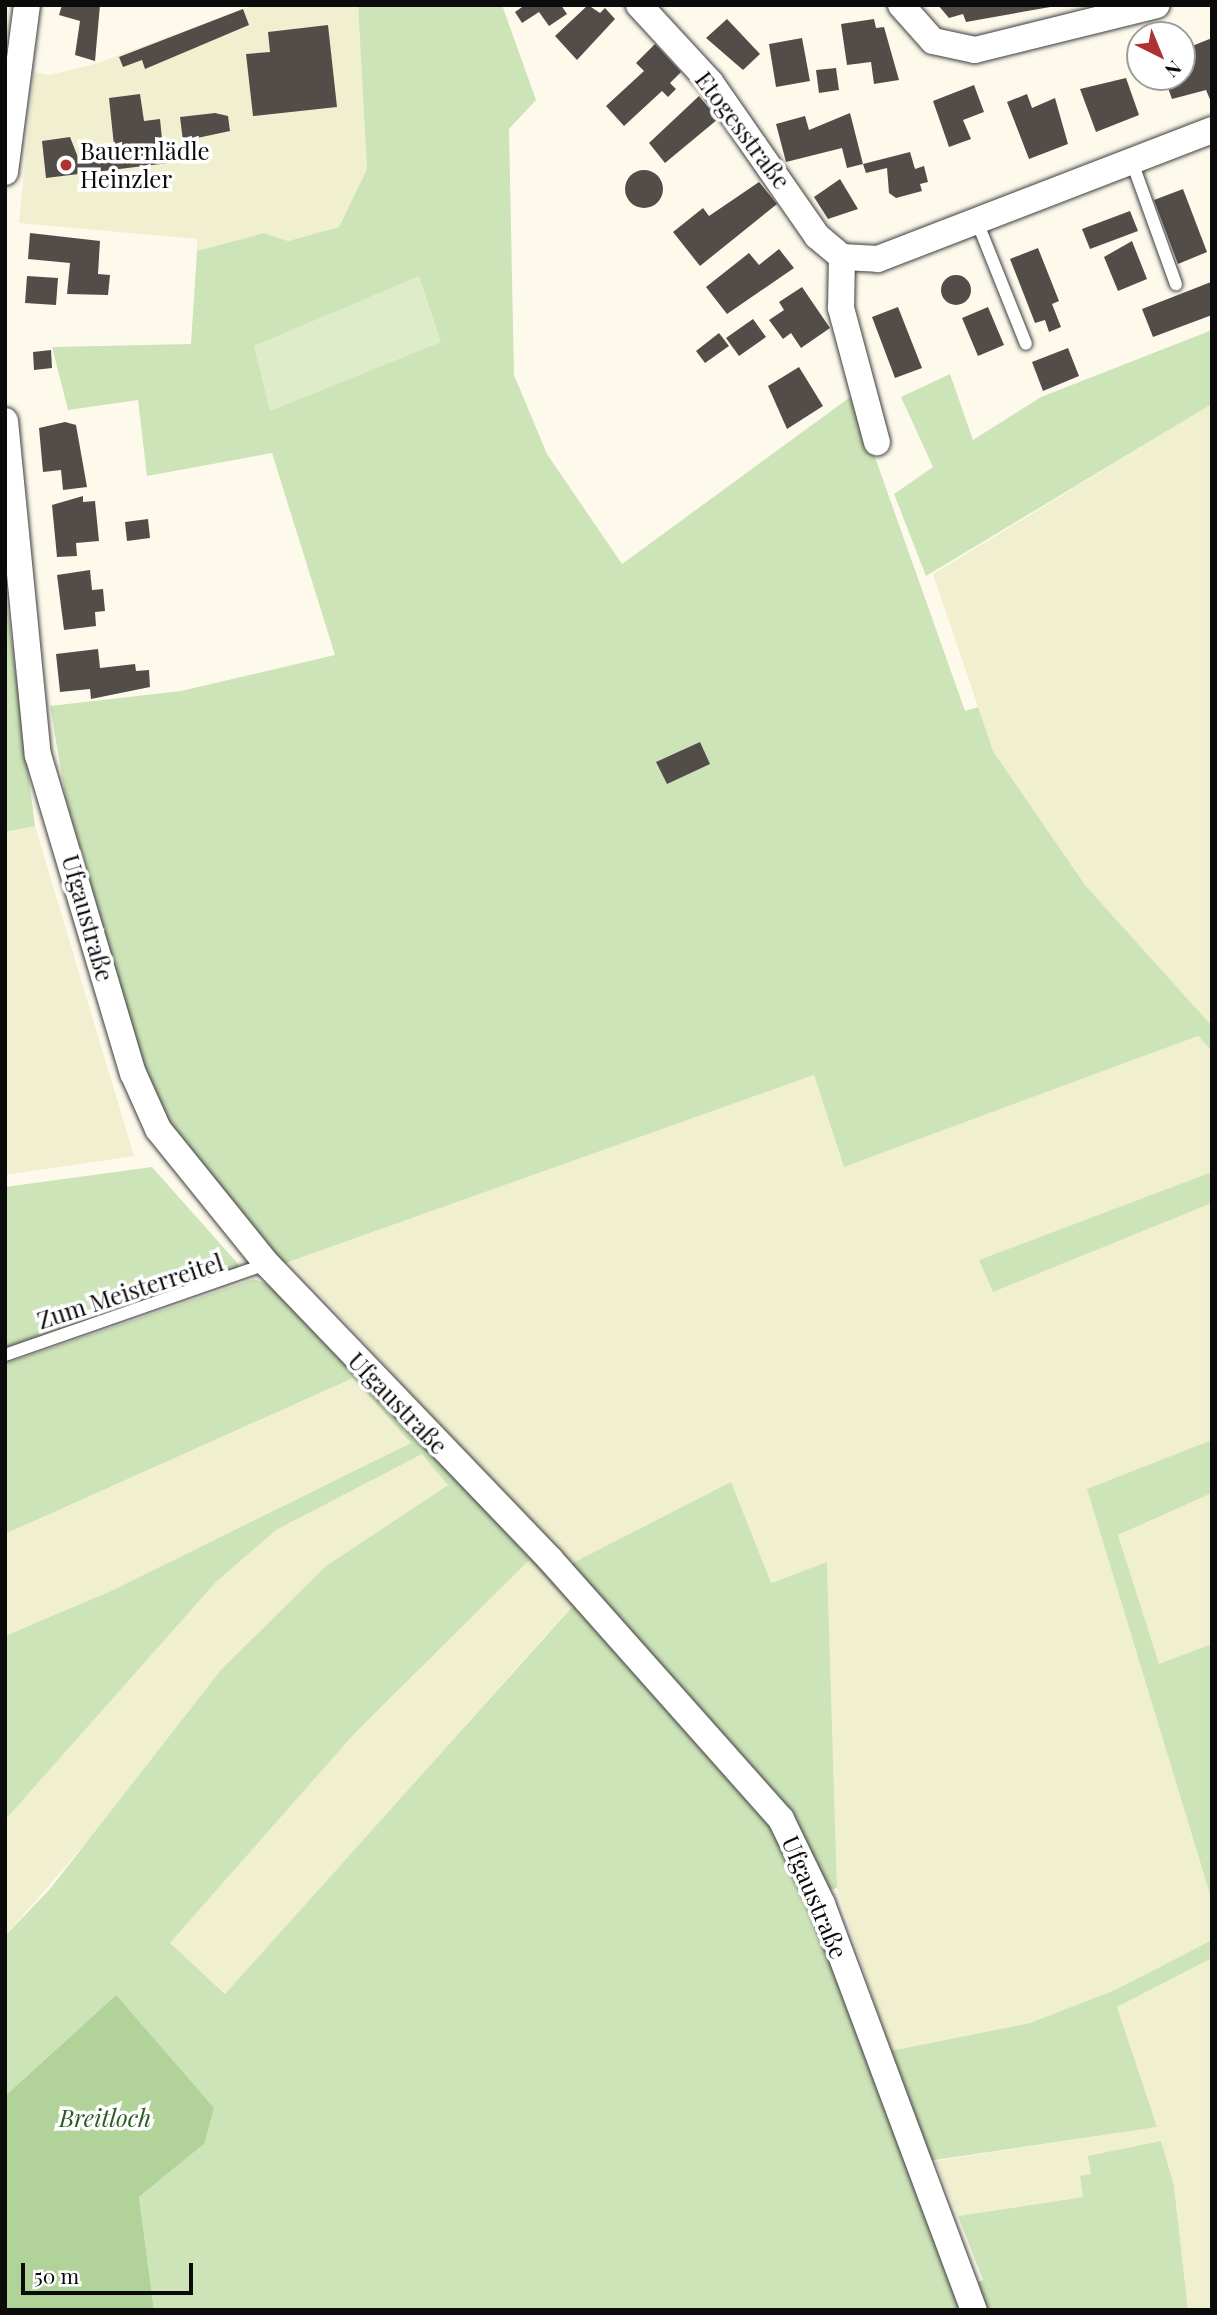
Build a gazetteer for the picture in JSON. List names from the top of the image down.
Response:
{
  "streets": {
    "street": ["Etogesstraße", "Ufgaustraße"],
    "lane": ["Zum Meisterreitel"]
  },
  "crossings": [
    ["Ufgaustraße", "Zum Meisterreitel"]
  ],
  "parks": ["Breitloch"],
  "places": ["Bauernlädle Heinzler"],
  "scale_bar": "50 m",
  "north": "bottom right"
}
